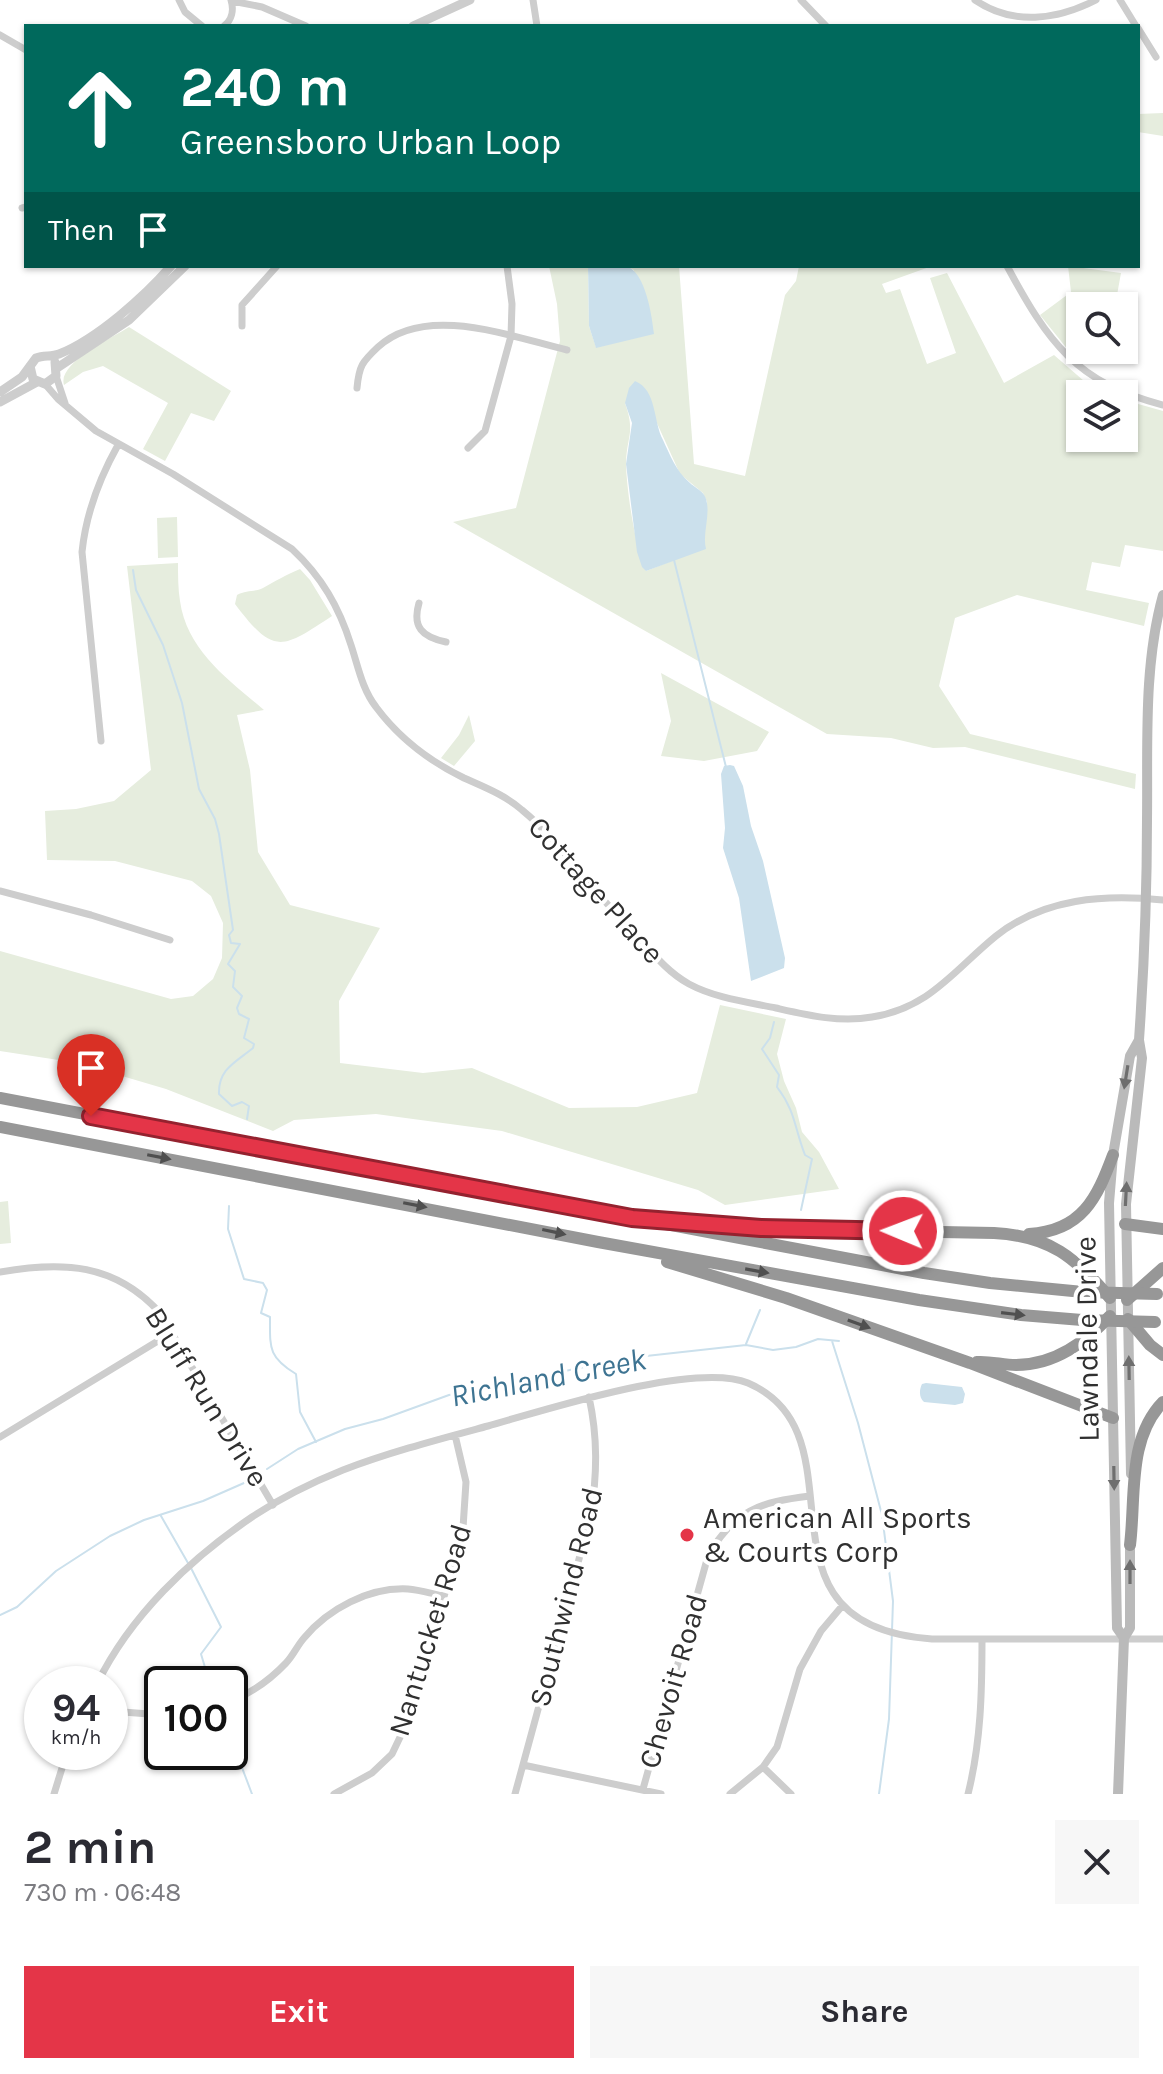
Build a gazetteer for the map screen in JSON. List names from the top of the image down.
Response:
{
  "streets": {
    "main road": ["Lawndale Drive"],
    "street": [
      "Cottage Place",
      "Bluff Run Drive",
      "Southwind Road",
      "Nantucket Road",
      "Chevoit Road"
    ]
  },
  "crossings": [
    ["Cottage Place", "Lawndale Drive"]
  ],
  "water": ["Richland Creek"],
  "places": ["American All Sports & Courts Corp"],
  "page": {
    "turn": ["240 m", "Greensboro Urban Loop"],
    "then": "Then",
    "speed": "94 km/h",
    "limit": "100",
    "heading": ["2 min", "730 m · 06:48"],
    "buttons": ["Exit", "Share"]
  }
}
